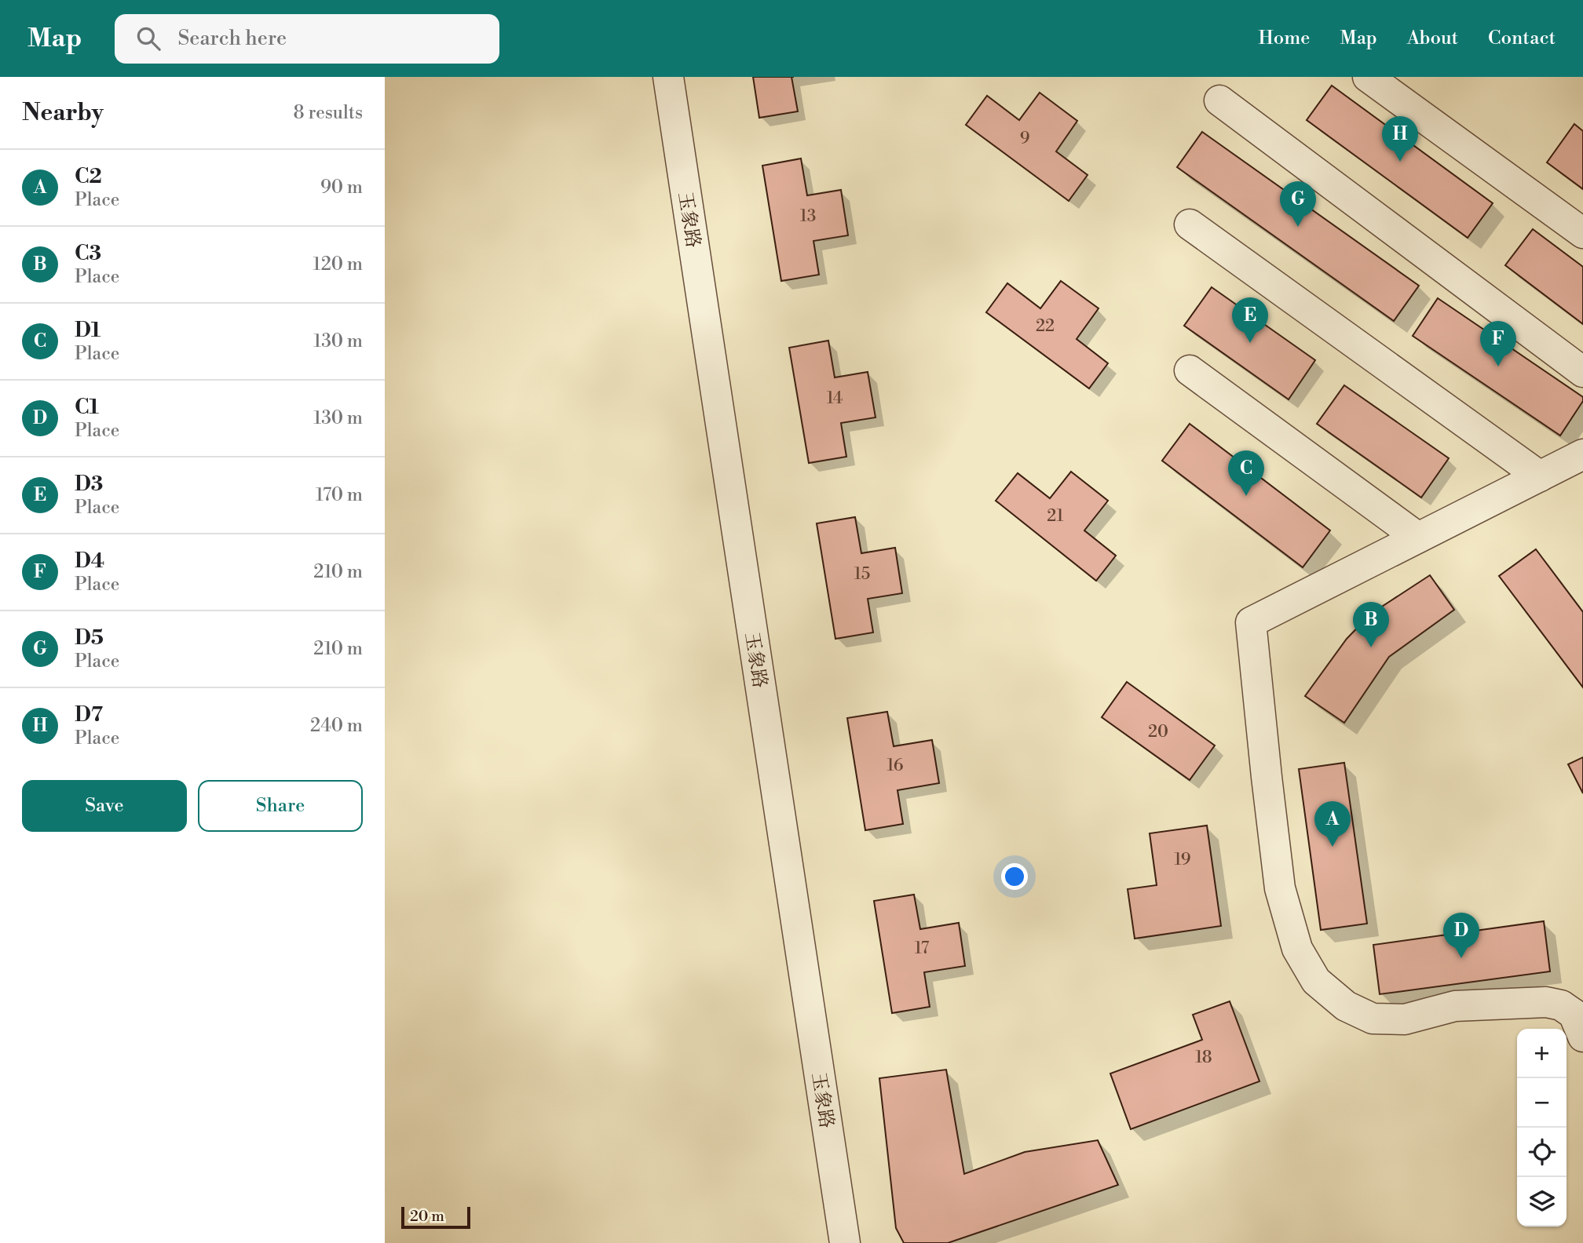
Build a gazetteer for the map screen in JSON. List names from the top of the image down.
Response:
{
  "streets": {
    "street": ["玉象路"]
  },
  "house_numbers": [
    "9",
    "13",
    "22",
    "14",
    "21",
    "15",
    "20",
    "16",
    "19",
    "17",
    "18"
  ],
  "scale_bar": "20 m",
  "page": {
    "header": "Map",
    "search": "Search here",
    "nav": [
      "Home",
      "Map",
      "About",
      "Contact"
    ],
    "heading": ["Nearby", "8 results"],
    "pins": [
      "H",
      "G",
      "E",
      "F",
      "C",
      "B",
      "A",
      "D"
    ],
    "list": [
      {
        "mark": "A",
        "name": "C2",
        "note": "Place",
        "value": "90 m"
      },
      {
        "mark": "B",
        "name": "C3",
        "note": "Place",
        "value": "120 m"
      },
      {
        "mark": "C",
        "name": "D1",
        "note": "Place",
        "value": "130 m"
      },
      {
        "mark": "D",
        "name": "C1",
        "note": "Place",
        "value": "130 m"
      },
      {
        "mark": "E",
        "name": "D3",
        "note": "Place",
        "value": "170 m"
      },
      {
        "mark": "F",
        "name": "D4",
        "note": "Place",
        "value": "210 m"
      },
      {
        "mark": "G",
        "name": "D5",
        "note": "Place",
        "value": "210 m"
      },
      {
        "mark": "H",
        "name": "D7",
        "note": "Place",
        "value": "240 m"
      }
    ],
    "buttons": ["Save", "Share"],
    "map_buttons": ["+", "−"],
    "scale": "20 m"
  }
}
